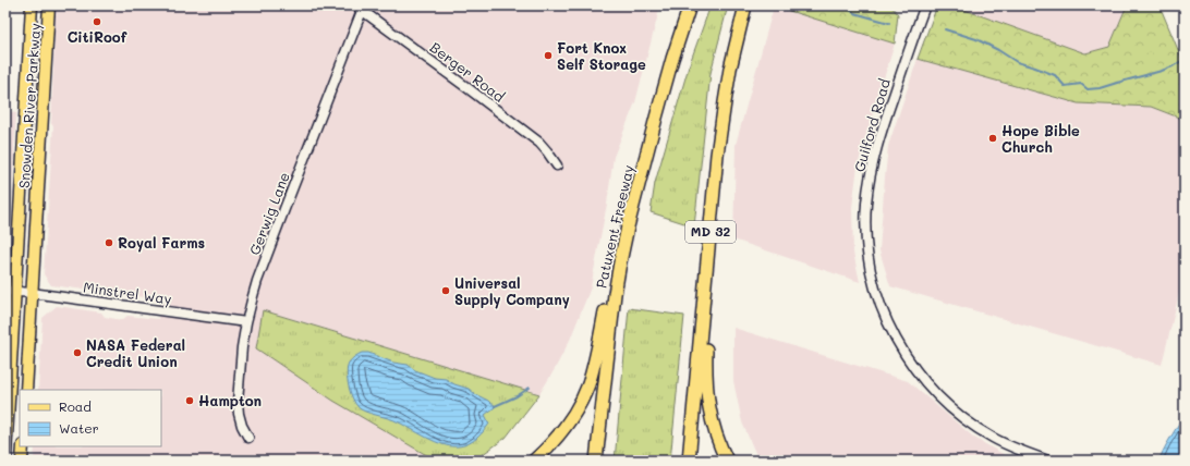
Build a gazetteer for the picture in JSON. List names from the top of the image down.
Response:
{
  "streets": {
    "highway": ["Patuxent Freeway", "MD 32"],
    "main road": ["Snowden River Parkway"],
    "street": [
      "Berger Road",
      "Guilford Road",
      "Gerwig Lane",
      "Minstrel Way"
    ]
  },
  "crossings": [
    ["Berger Road", "Gerwig Lane"],
    ["Snowden River Parkway", "Minstrel Way"],
    ["Gerwig Lane", "Minstrel Way"]
  ],
  "places": [
    "CitiRoof",
    "Fort Knox Self Storage",
    "Hope Bible Church",
    "Royal Farms",
    "Universal Supply Company",
    "NASA Federal Credit Union",
    "Hampton"
  ],
  "legend": ["Road", "Water"]
}
